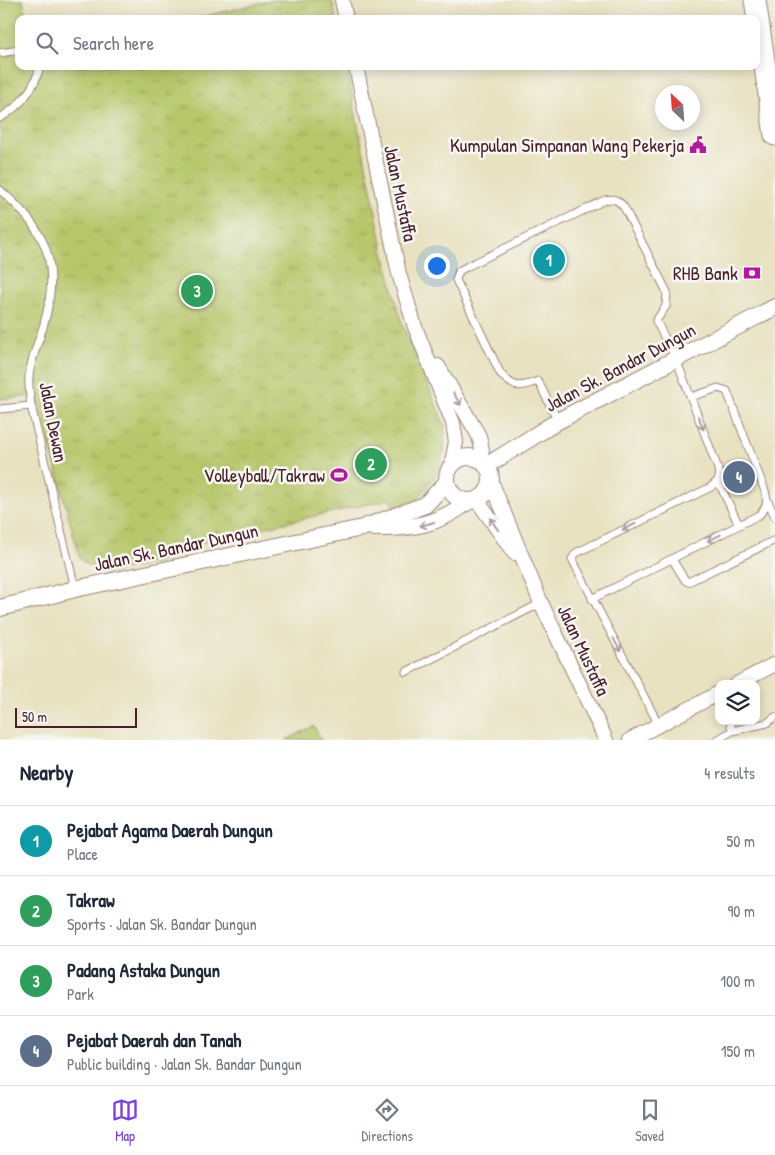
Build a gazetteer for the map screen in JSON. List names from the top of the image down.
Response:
{
  "streets": {
    "street": ["Jalan Mustaffa", "Jalan Sk. Bandar Dungun"],
    "lane": ["Jalan Dewan"]
  },
  "crossings": [
    ["Jalan Mustaffa", "Jalan Sk. Bandar Dungun"],
    ["Jalan Sk. Bandar Dungun", "Jalan Dewan"]
  ],
  "places": {
    "public building": ["Kumpulan Simpanan Wang Pekerja"],
    "bank": ["RHB Bank"],
    "sports": ["Volleyball/Takraw"]
  },
  "scale_bar": "50 m",
  "north": "top left",
  "page": {
    "search": "Search here",
    "pins": [
      "1",
      "3",
      "2",
      "4"
    ],
    "scale": "50 m",
    "heading": ["Nearby", "4 results"],
    "list": [
      {
        "mark": "1",
        "name": "Pejabat Agama Daerah Dungun",
        "note": "Place",
        "value": "50 m"
      },
      {
        "mark": "2",
        "name": "Takraw",
        "note": "Sports · Jalan Sk. Bandar Dungun",
        "value": "90 m"
      },
      {
        "mark": "3",
        "name": "Padang Astaka Dungun",
        "note": "Park",
        "value": "100 m"
      },
      {
        "mark": "4",
        "name": "Pejabat Daerah dan Tanah",
        "note": "Public building · Jalan Sk. Bandar Dungun",
        "value": "150 m"
      }
    ],
    "nav": ["Map", "Directions", "Saved"]
  }
}
